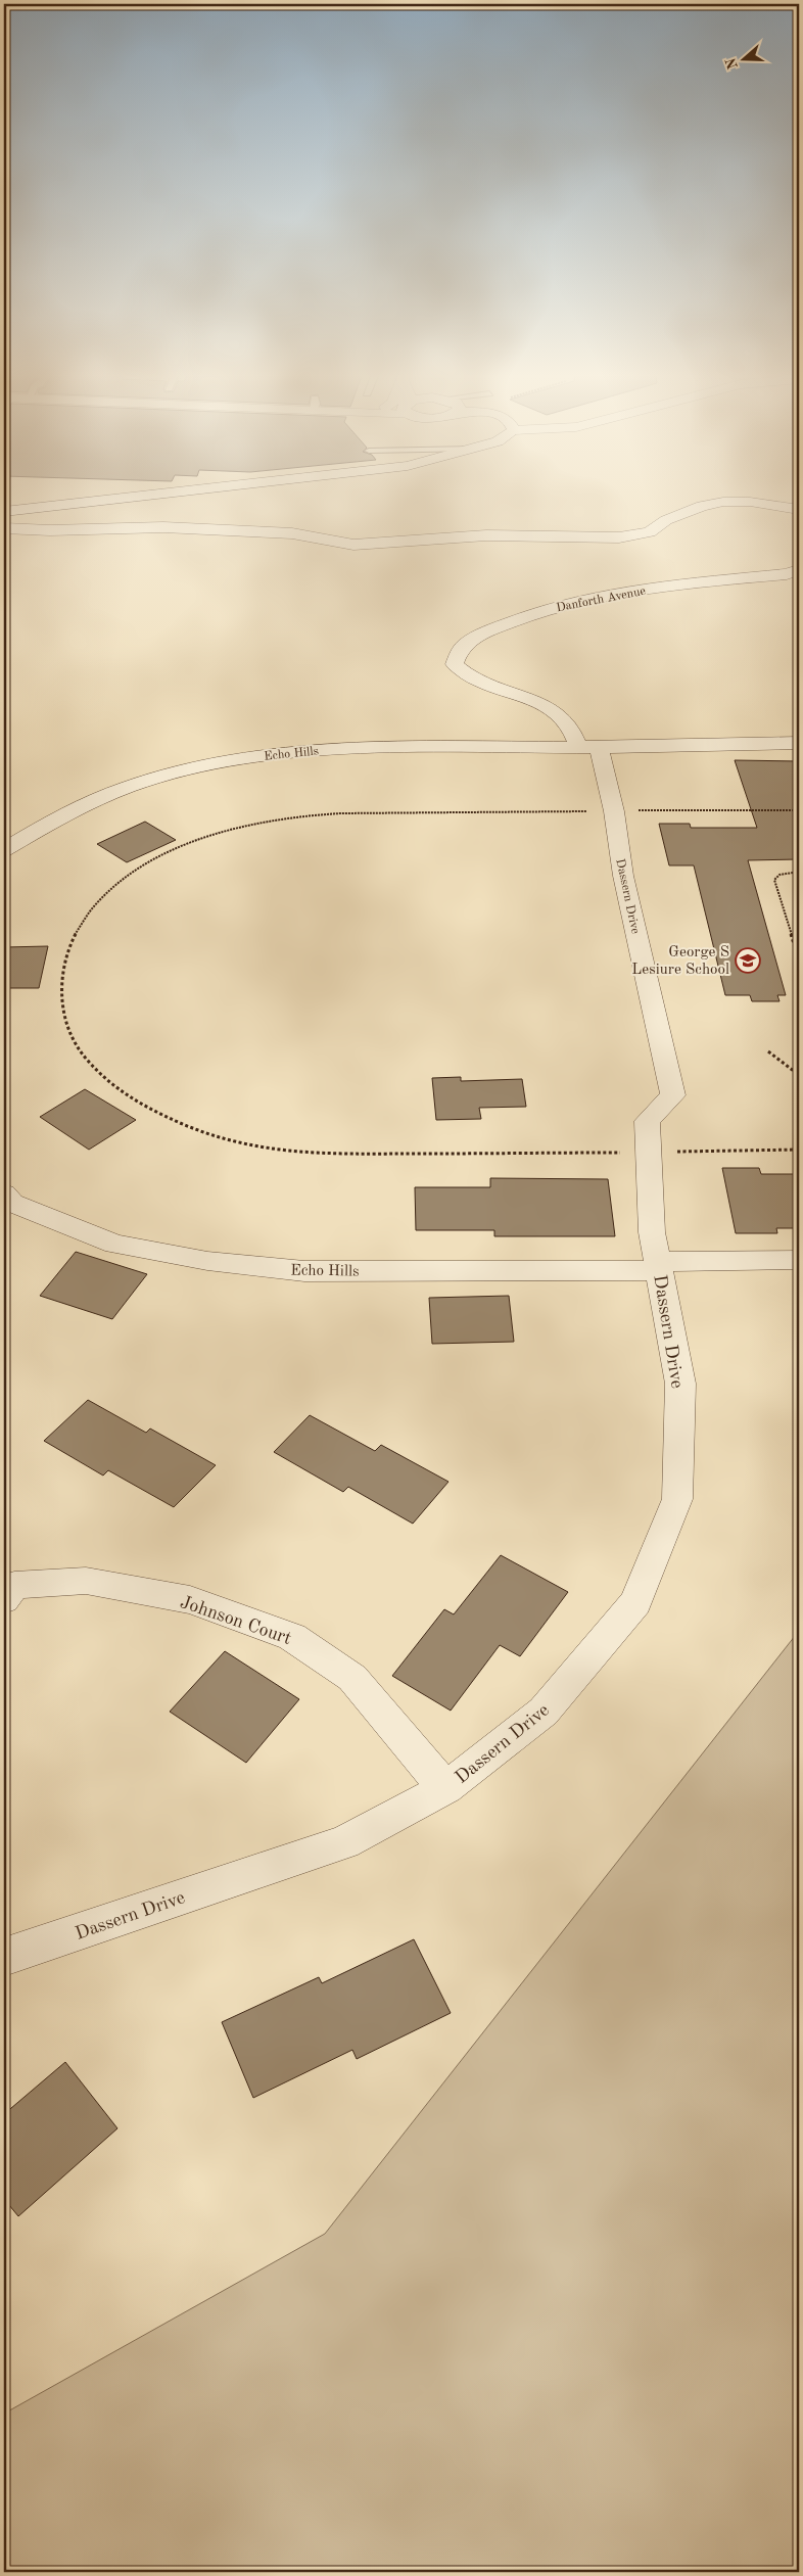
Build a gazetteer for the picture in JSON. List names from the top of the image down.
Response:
{
  "streets": {
    "street": [
      "Danforth Avenue",
      "Echo Hills",
      "Dassern Drive",
      "Johnson Court"
    ]
  },
  "crossings": [
    ["Danforth Avenue", "Echo Hills"],
    ["Danforth Avenue", "Dassern Drive"],
    ["Echo Hills", "Dassern Drive"],
    ["Dassern Drive", "Johnson Court"]
  ],
  "places": {
    "school or university": ["George S Lesiure School"]
  },
  "north": "left"
}
